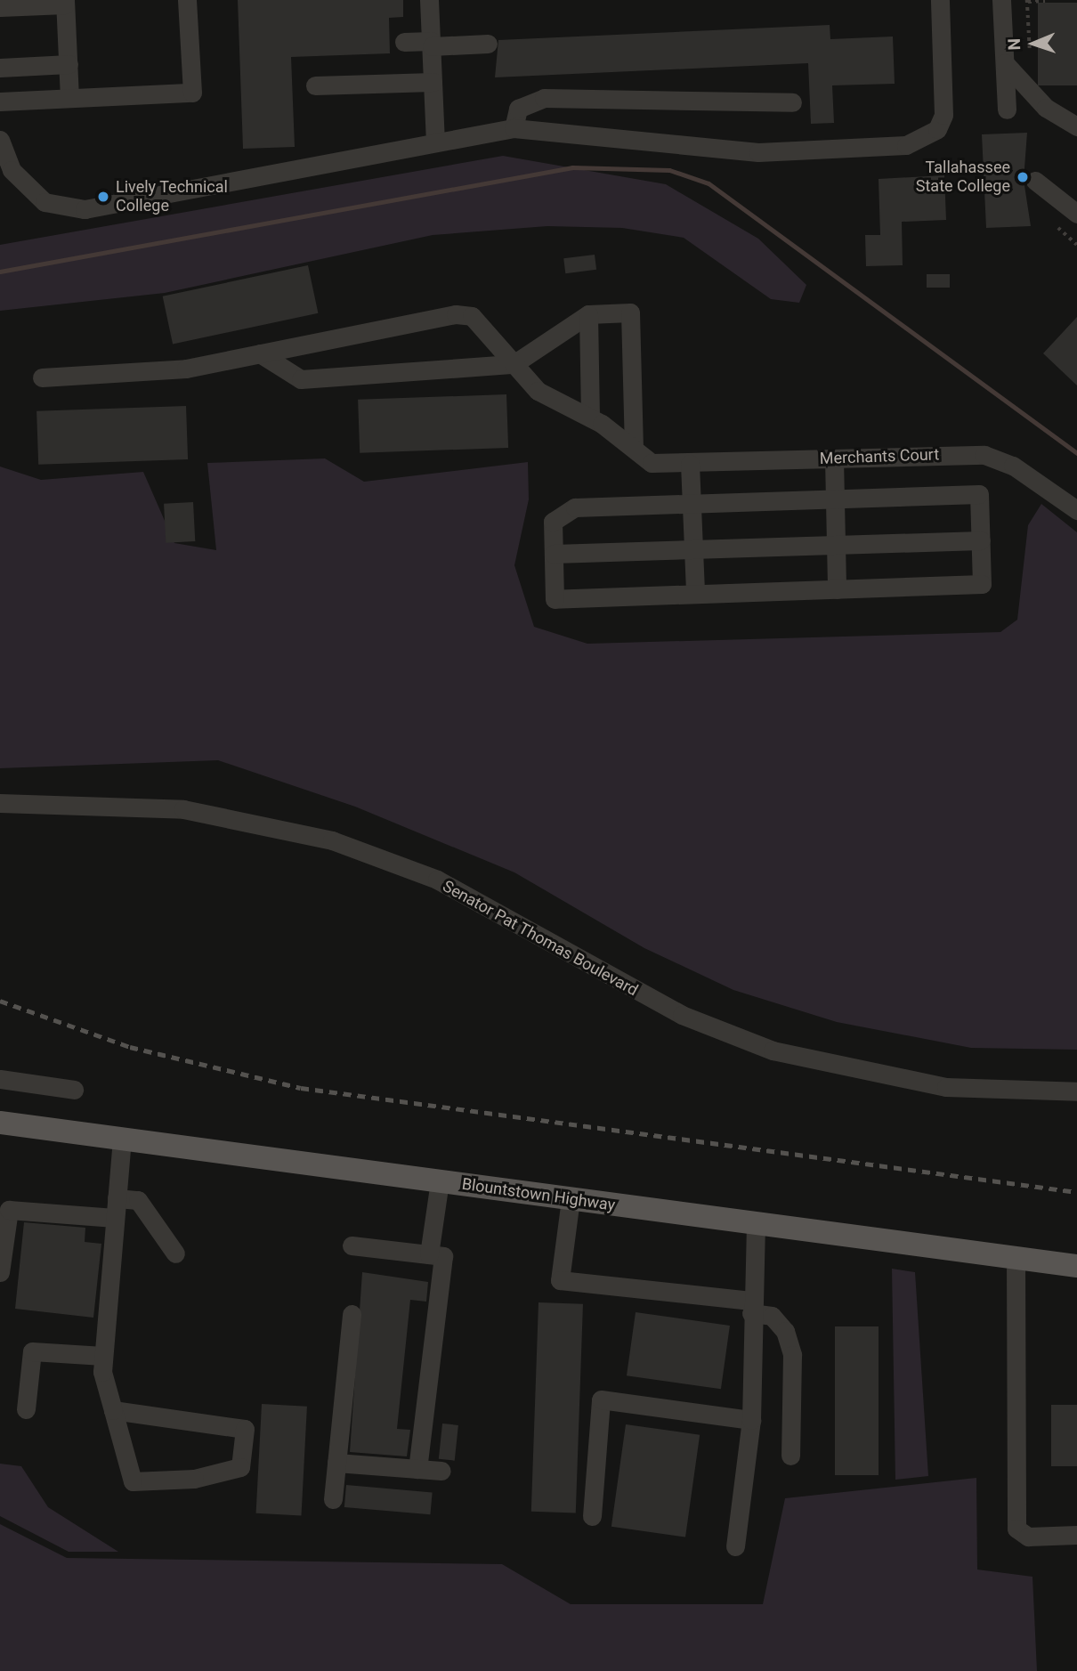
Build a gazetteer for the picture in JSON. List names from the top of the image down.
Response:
{
  "streets": {
    "main road": ["Blountstown Highway"],
    "street": ["Merchants Court", "Senator Pat Thomas Boulevard"]
  },
  "places": ["Tallahassee State College", "Lively Technical College"],
  "north": "left"
}
